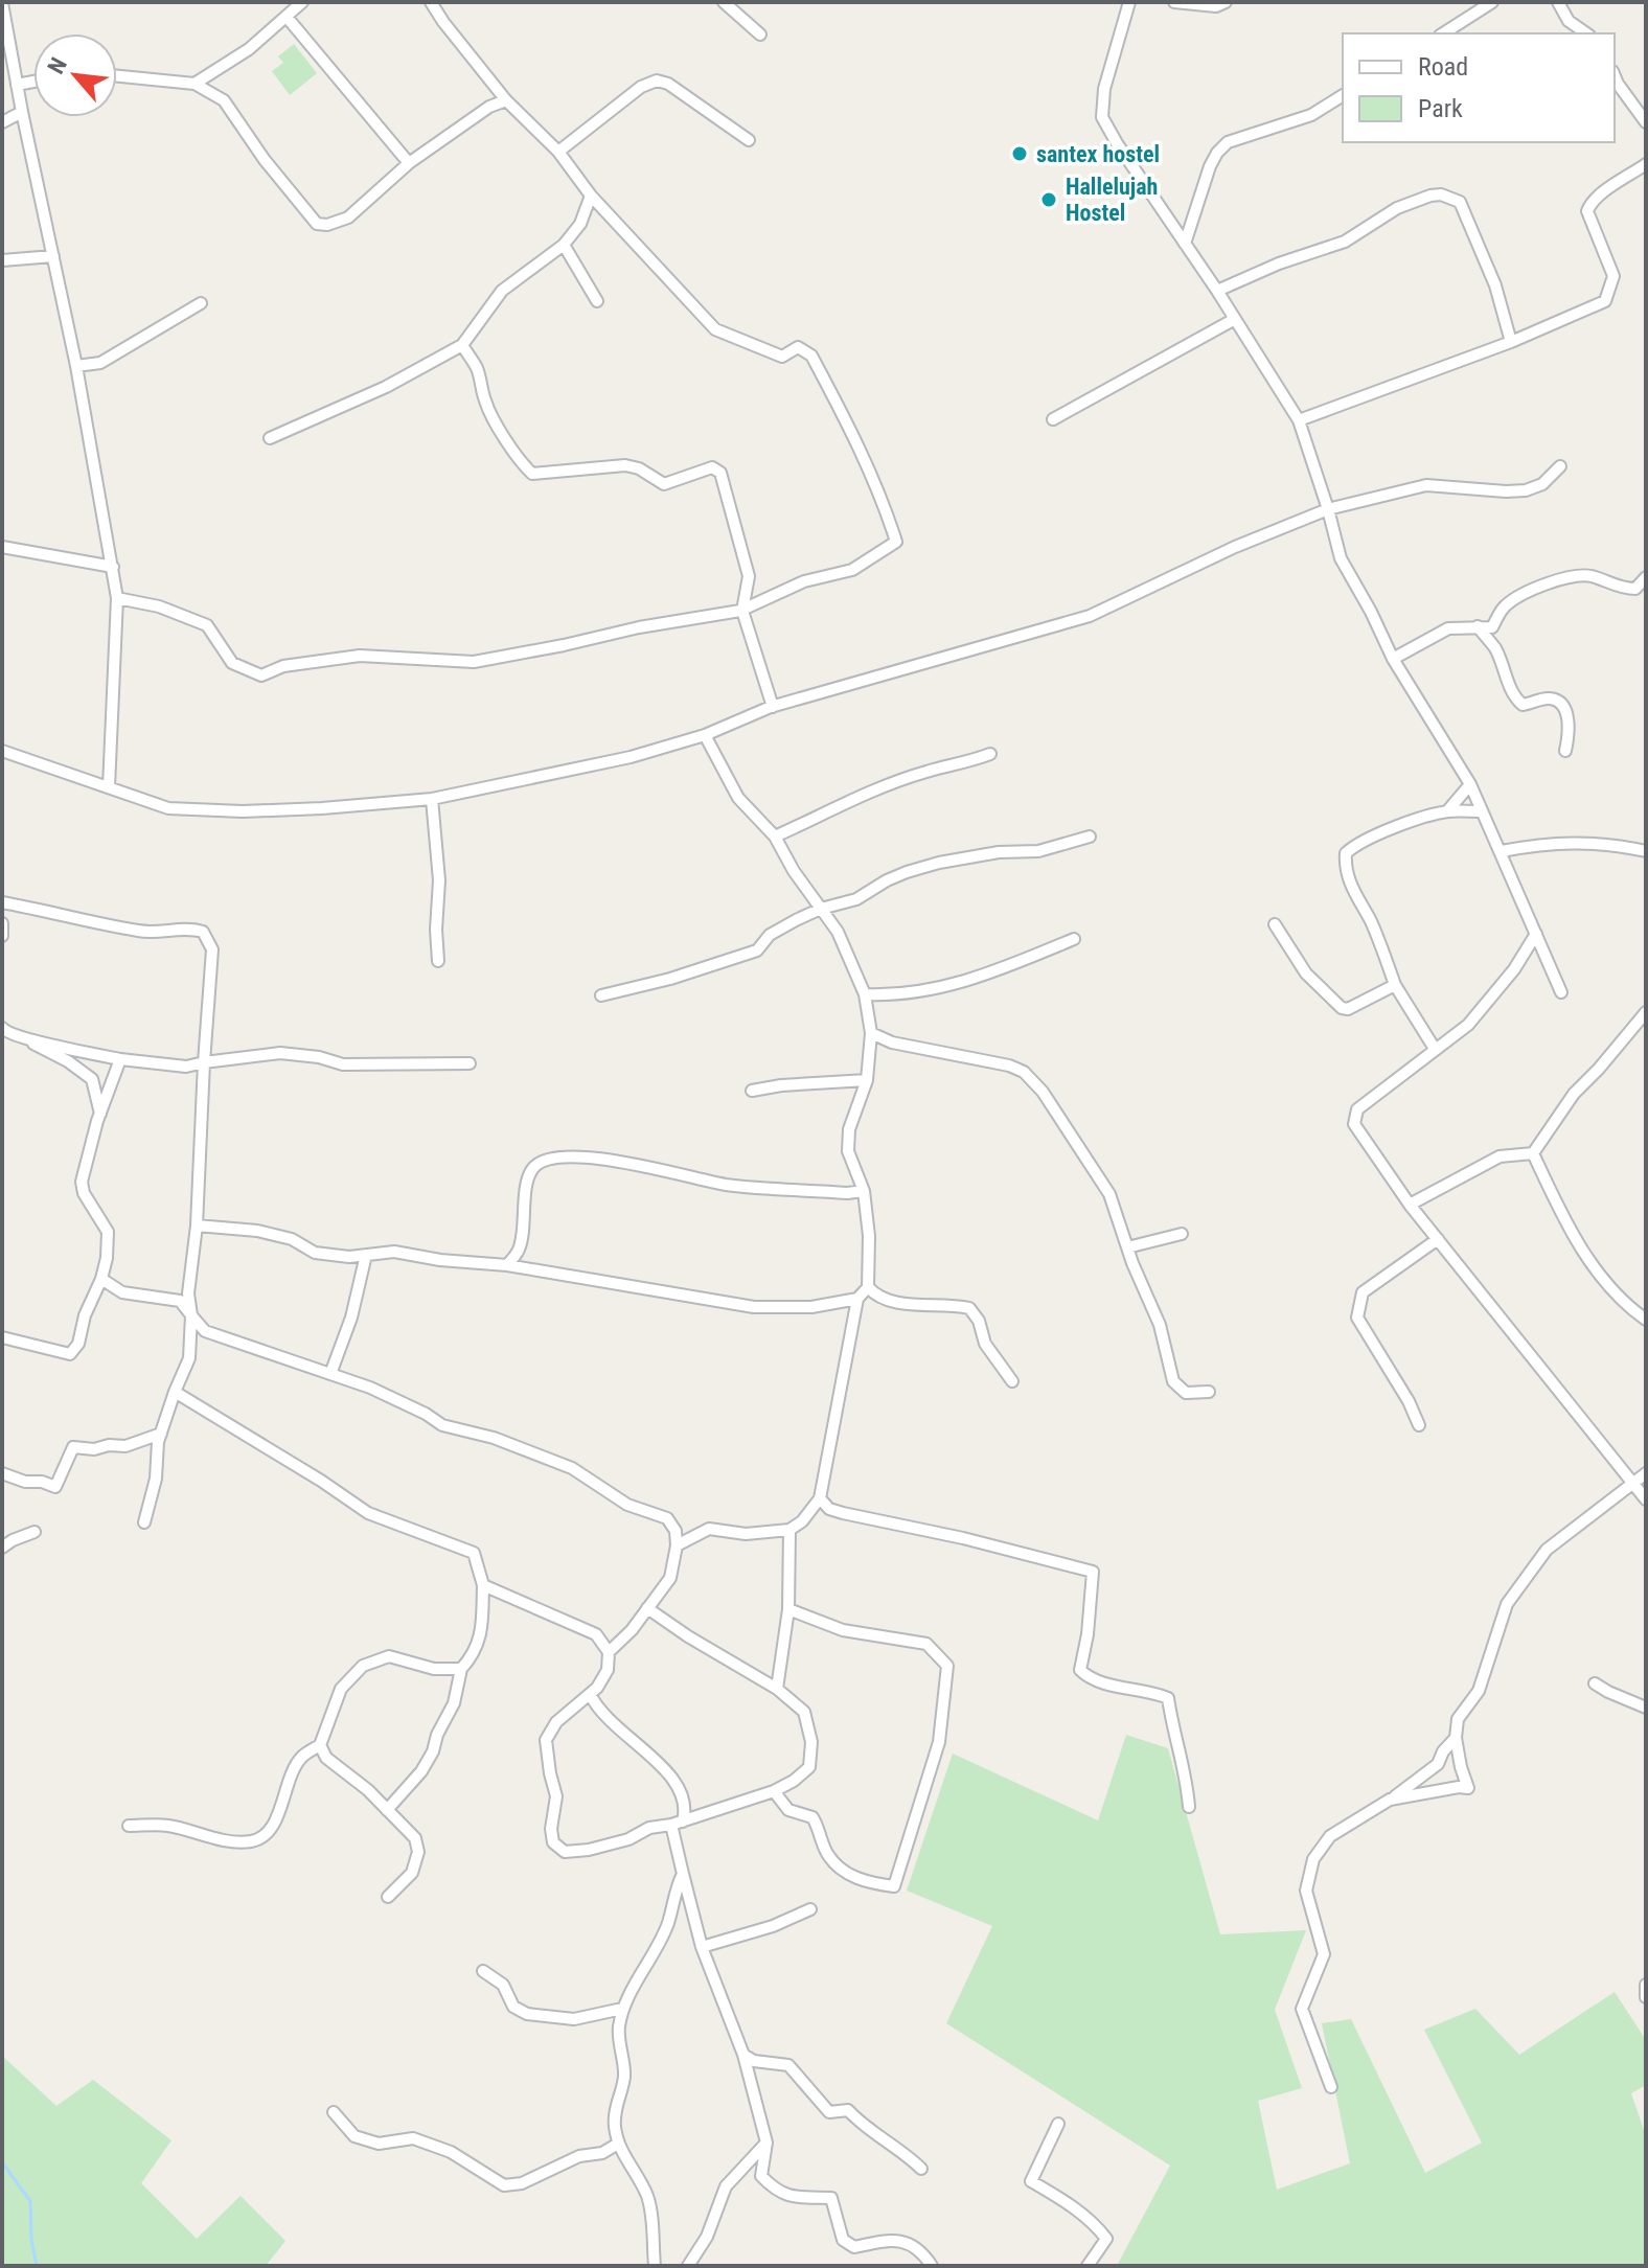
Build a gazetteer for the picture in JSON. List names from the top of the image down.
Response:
{
  "places": ["santex hostel", "Hallelujah Hostel"],
  "legend": ["Road", "Park"],
  "north": "top left"
}
